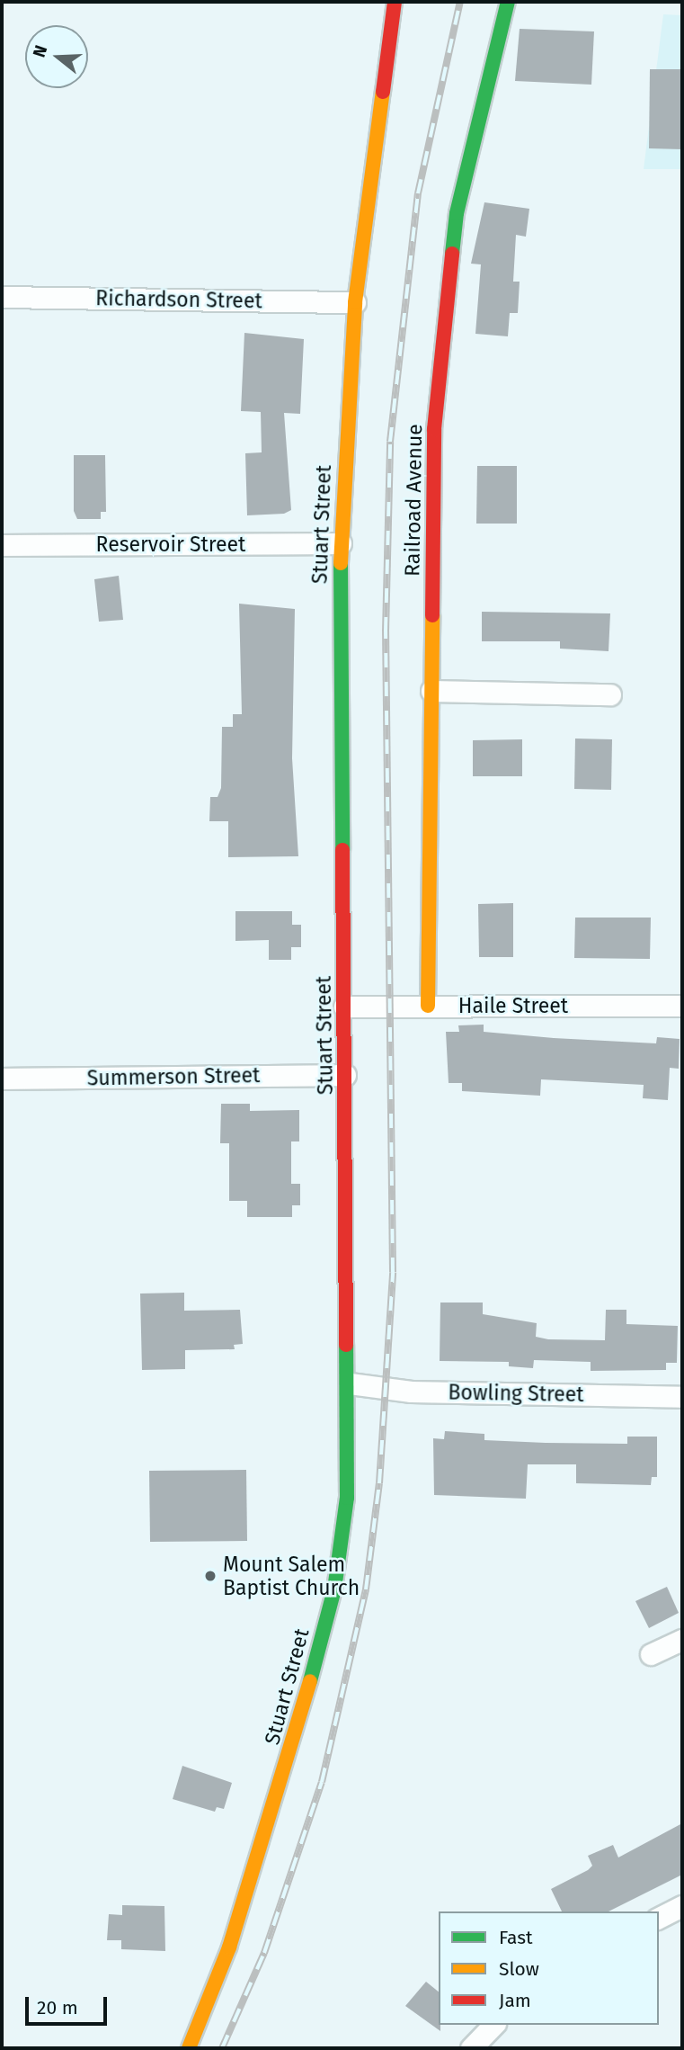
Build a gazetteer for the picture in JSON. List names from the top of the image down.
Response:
{
  "streets": {
    "street": [
      "Richardson Street",
      "Railroad Avenue",
      "Stuart Street",
      "Reservoir Street",
      "Haile Street",
      "Summerson Street",
      "Bowling Street"
    ]
  },
  "crossings": [
    ["Richardson Street", "Stuart Street"],
    ["Railroad Avenue", "Haile Street"],
    ["Stuart Street", "Reservoir Street"],
    ["Stuart Street", "Haile Street"],
    ["Stuart Street", "Summerson Street"],
    ["Stuart Street", "Bowling Street"]
  ],
  "places": ["Mount Salem Baptist Church"],
  "legend": ["Fast", "Slow", "Jam"],
  "scale_bar": "20 m",
  "north": "left"
}
